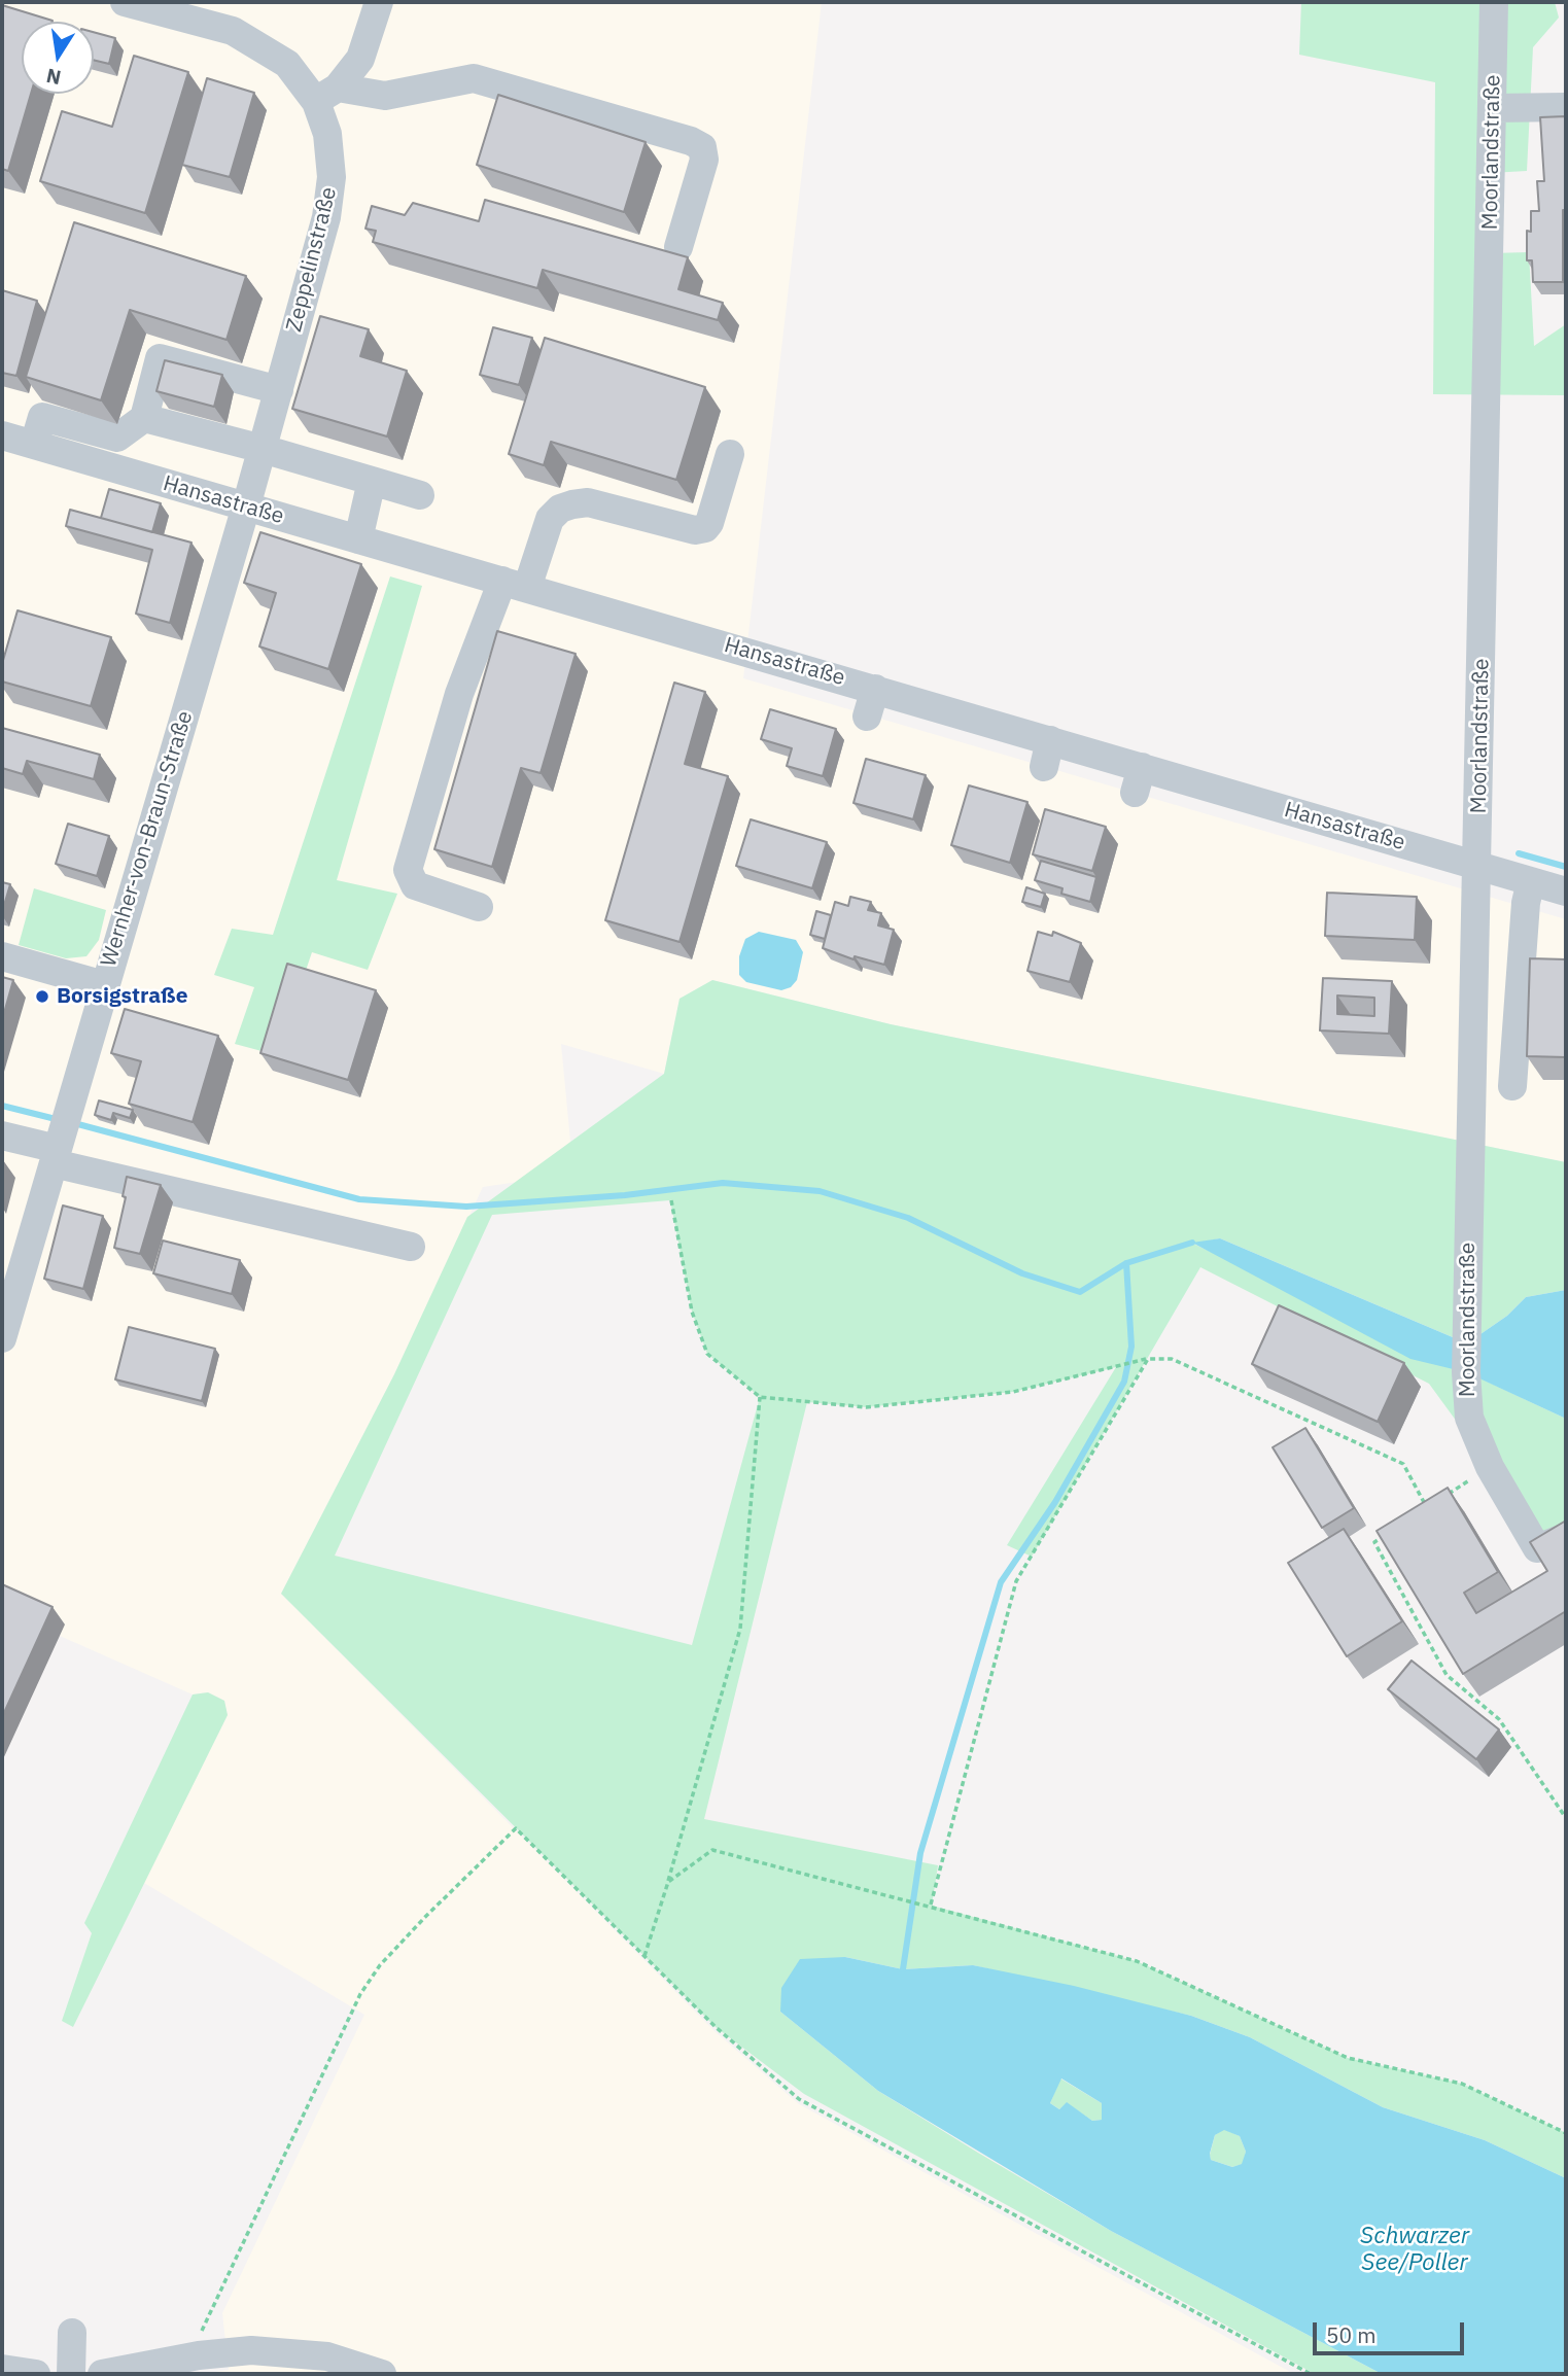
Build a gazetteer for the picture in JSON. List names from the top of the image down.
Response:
{
  "streets": {
    "street": [
      "Moorlandstraße",
      "Zeppelinstraße",
      "Hansastraße",
      "Wernher-von-Braun-Straße"
    ]
  },
  "crossings": [
    ["Moorlandstraße", "Hansastraße"],
    ["Zeppelinstraße", "Hansastraße"],
    ["Zeppelinstraße", "Wernher-von-Braun-Straße"],
    ["Hansastraße", "Wernher-von-Braun-Straße"]
  ],
  "water": ["Schwarzer See/Poller"],
  "places": ["Borsigstraße"],
  "scale_bar": "50 m",
  "north": "bottom"
}
